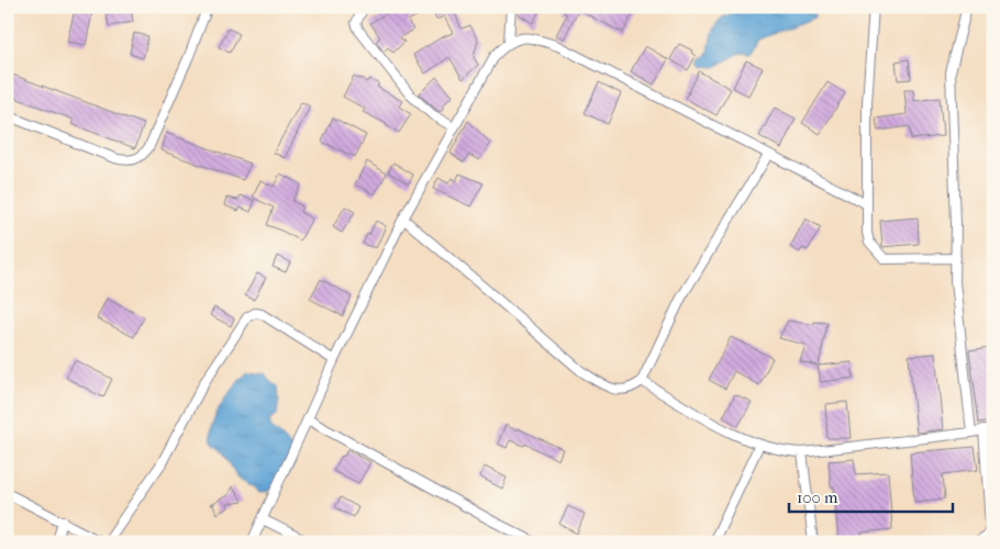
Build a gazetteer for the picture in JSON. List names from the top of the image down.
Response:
{
  "scale_bar": "100 m"
}
